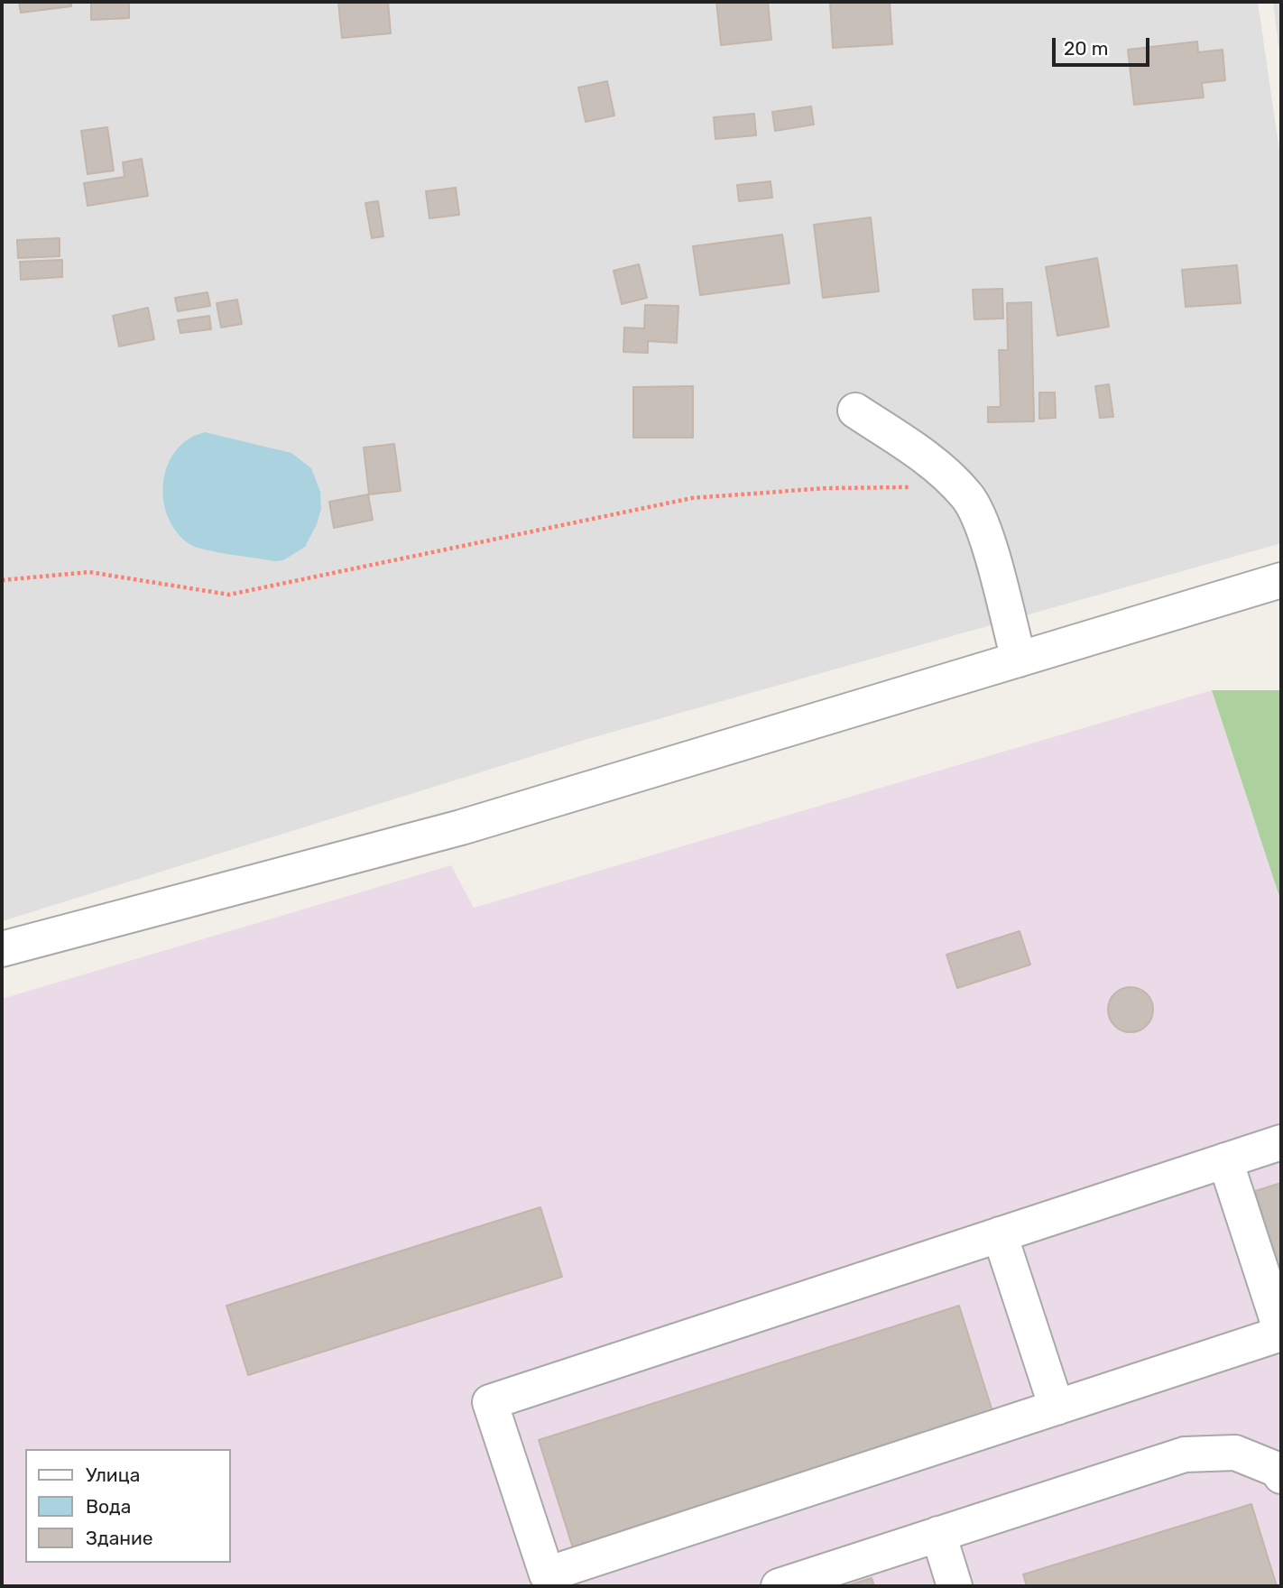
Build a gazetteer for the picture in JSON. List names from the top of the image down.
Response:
{
  "legend": ["Улица", "Вода", "Здание"],
  "scale_bar": "20 m"
}
